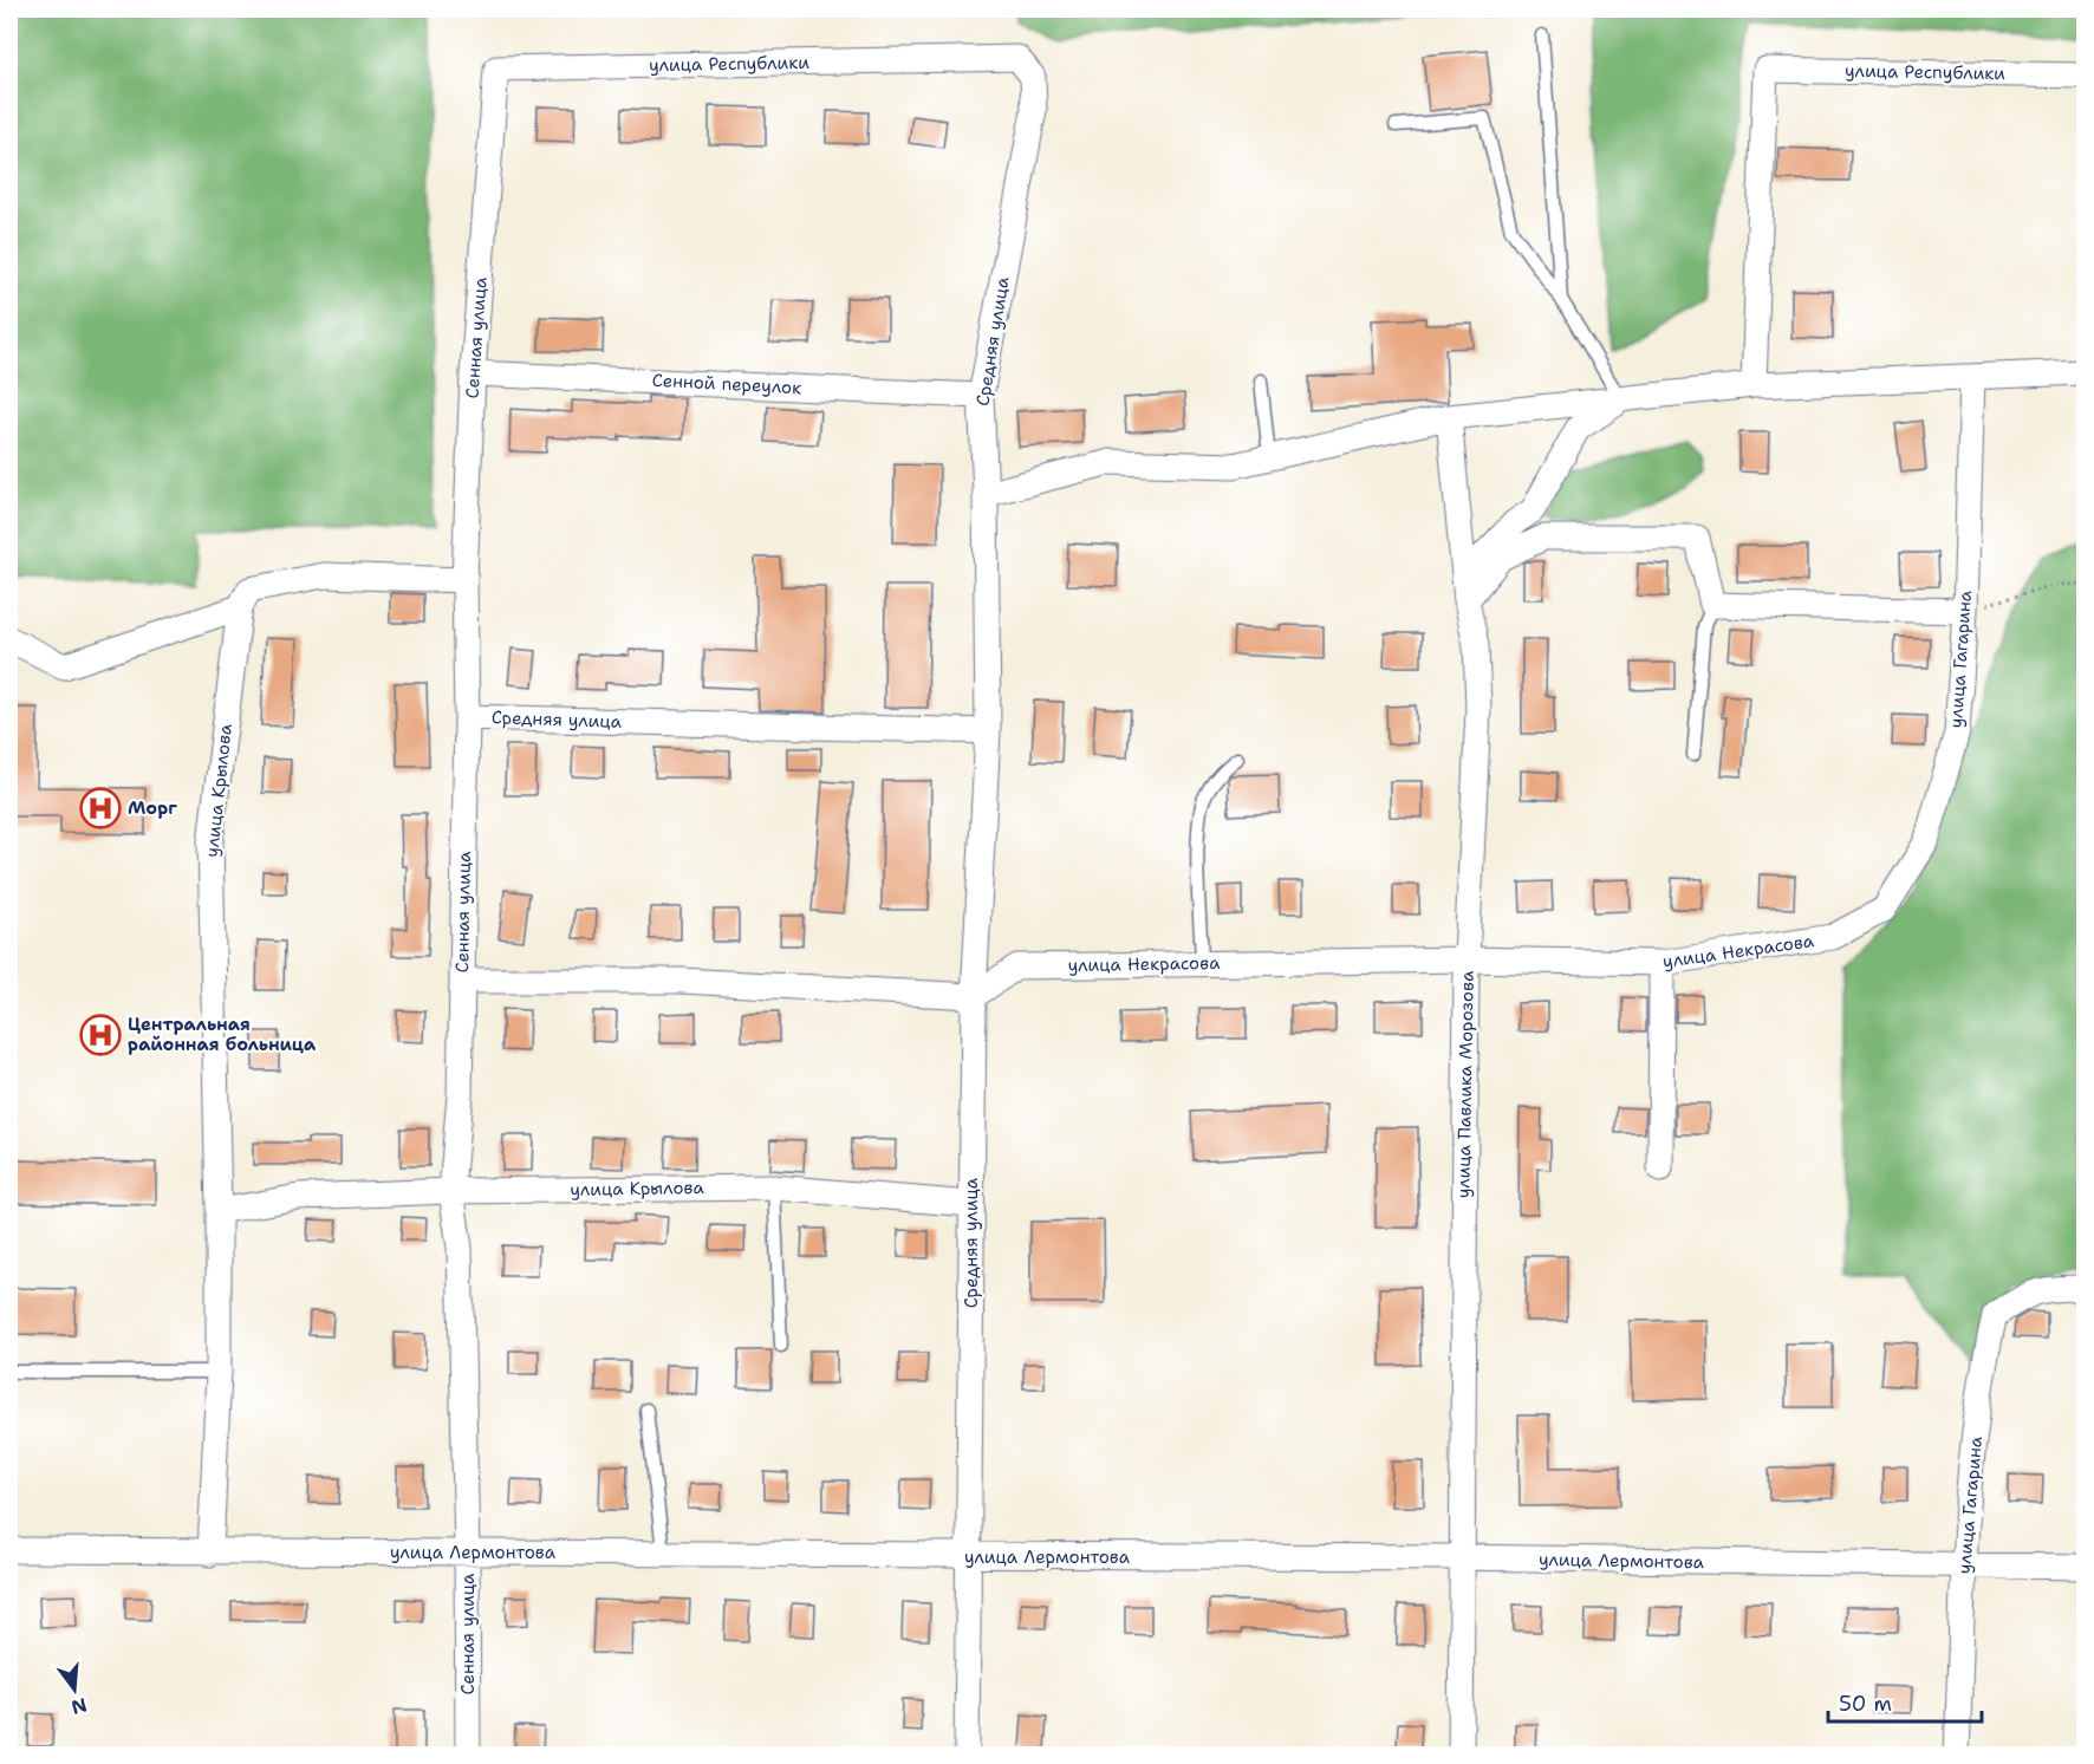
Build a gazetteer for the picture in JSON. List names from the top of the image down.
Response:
{
  "streets": {
    "street": [
      "улица Республики",
      "Сенная улица",
      "Средняя улица",
      "Сенной переулок",
      "улица Гагарина",
      "улица Крылова",
      "улица Некрасова",
      "улица Павлика Морозова",
      "улица Лермонтова"
    ]
  },
  "crossings": [
    ["улица Республики", "Сенная улица"],
    ["улица Республики", "Средняя улица"],
    ["Сенная улица", "Средняя улица"],
    ["Сенная улица", "Сенной переулок"],
    ["Сенная улица", "улица Крылова"],
    ["Сенная улица", "улица Лермонтова"],
    ["Средняя улица", "Сенной переулок"],
    ["Средняя улица", "улица Крылова"],
    ["Средняя улица", "улица Некрасова"],
    ["Средняя улица", "улица Лермонтова"],
    ["улица Гагарина", "улица Некрасова"],
    ["улица Гагарина", "улица Лермонтова"],
    ["улица Крылова", "улица Лермонтова"],
    ["улица Некрасова", "улица Павлика Морозова"],
    ["улица Павлика Морозова", "улица Лермонтова"]
  ],
  "places": {
    "hospital": ["Морг", "Центральная районная больница"]
  },
  "scale_bar": "50 m",
  "north": "bottom"
}
